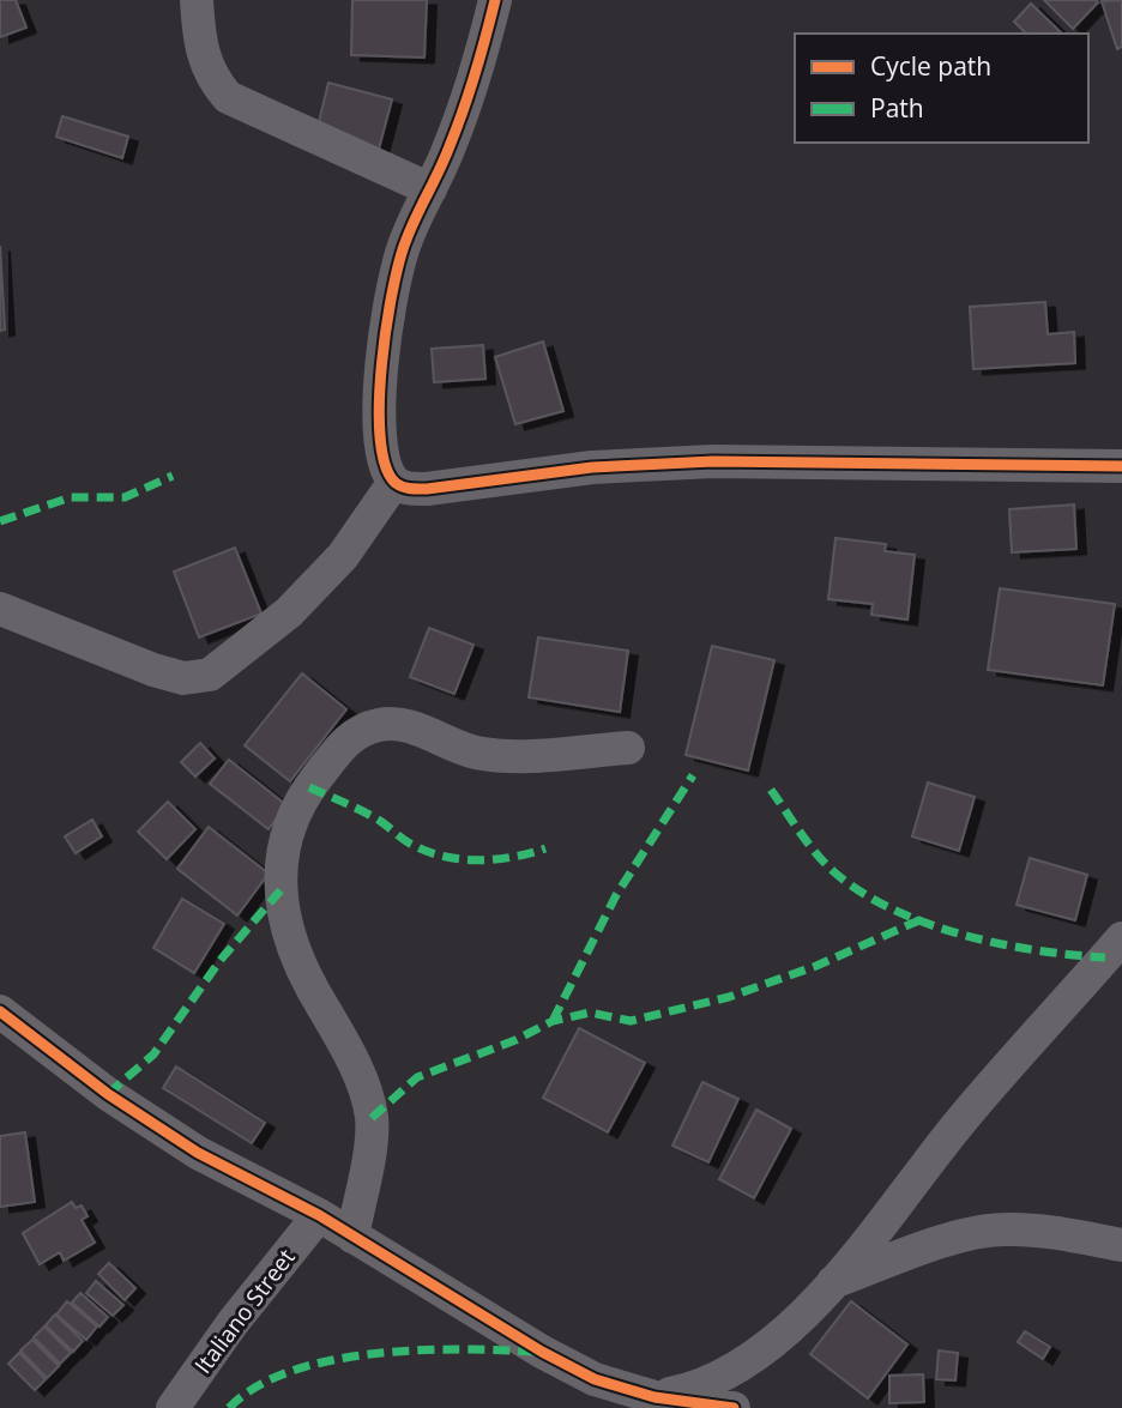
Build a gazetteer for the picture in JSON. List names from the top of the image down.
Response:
{
  "streets": {
    "street": ["Italiano Street"]
  },
  "legend": ["Cycle path", "Path"]
}
